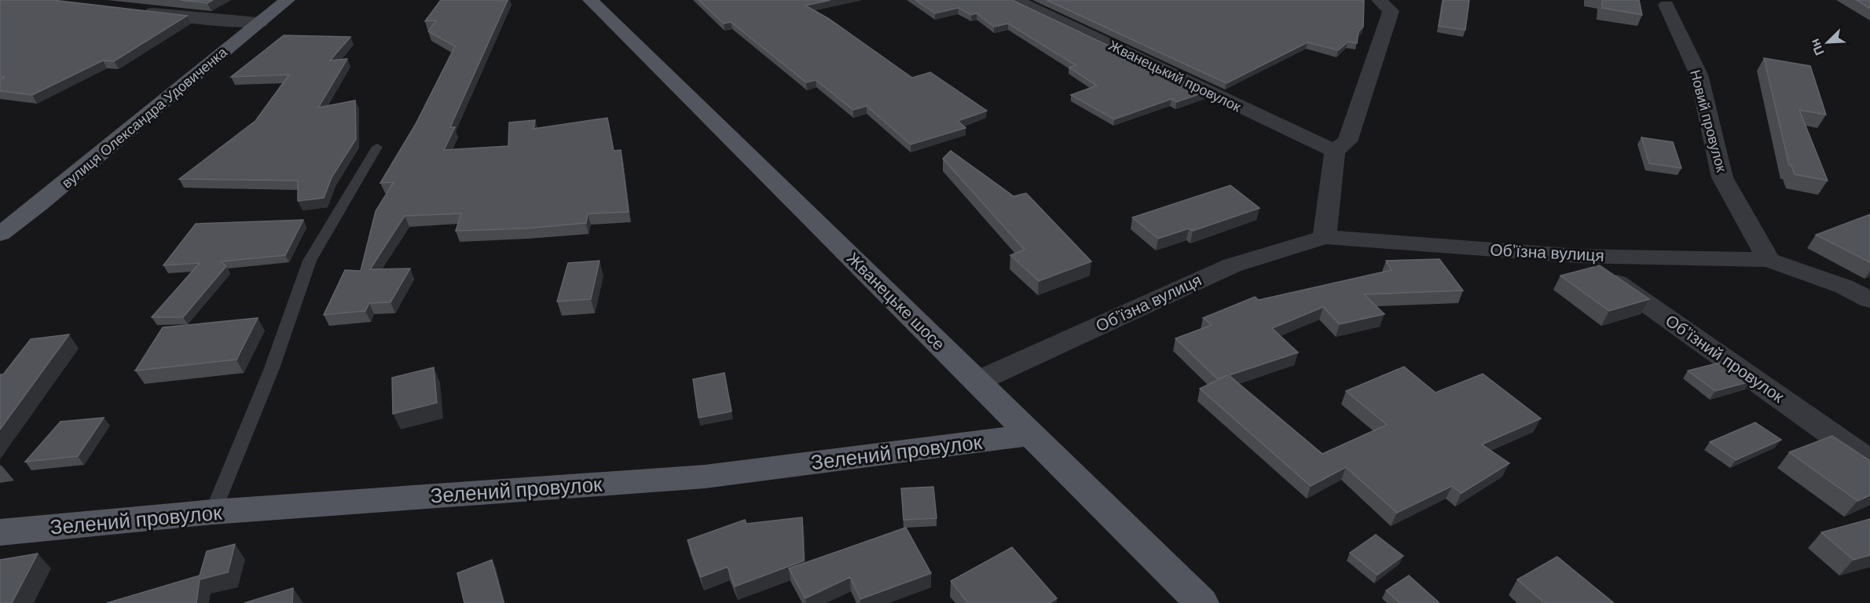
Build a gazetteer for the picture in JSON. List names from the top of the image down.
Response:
{
  "streets": {
    "main road": ["вулиця Олександра Удовиченка", "Жванецьке шосе", "Зелений провулок"],
    "street": [
      "Жванецький провулок",
      "Новий провулок",
      "Обʼїзна вулиця",
      "Обʼїзний провулок"
    ]
  },
  "crossings": [
    ["Новий провулок", "Обʼїзна вулиця"],
    ["Обʼїзна вулиця", "Жванецьке шосе"],
    ["Обʼїзна вулиця", "Обʼїзний провулок"],
    ["Жванецьке шосе", "Зелений провулок"]
  ],
  "north": "bottom left"
}
